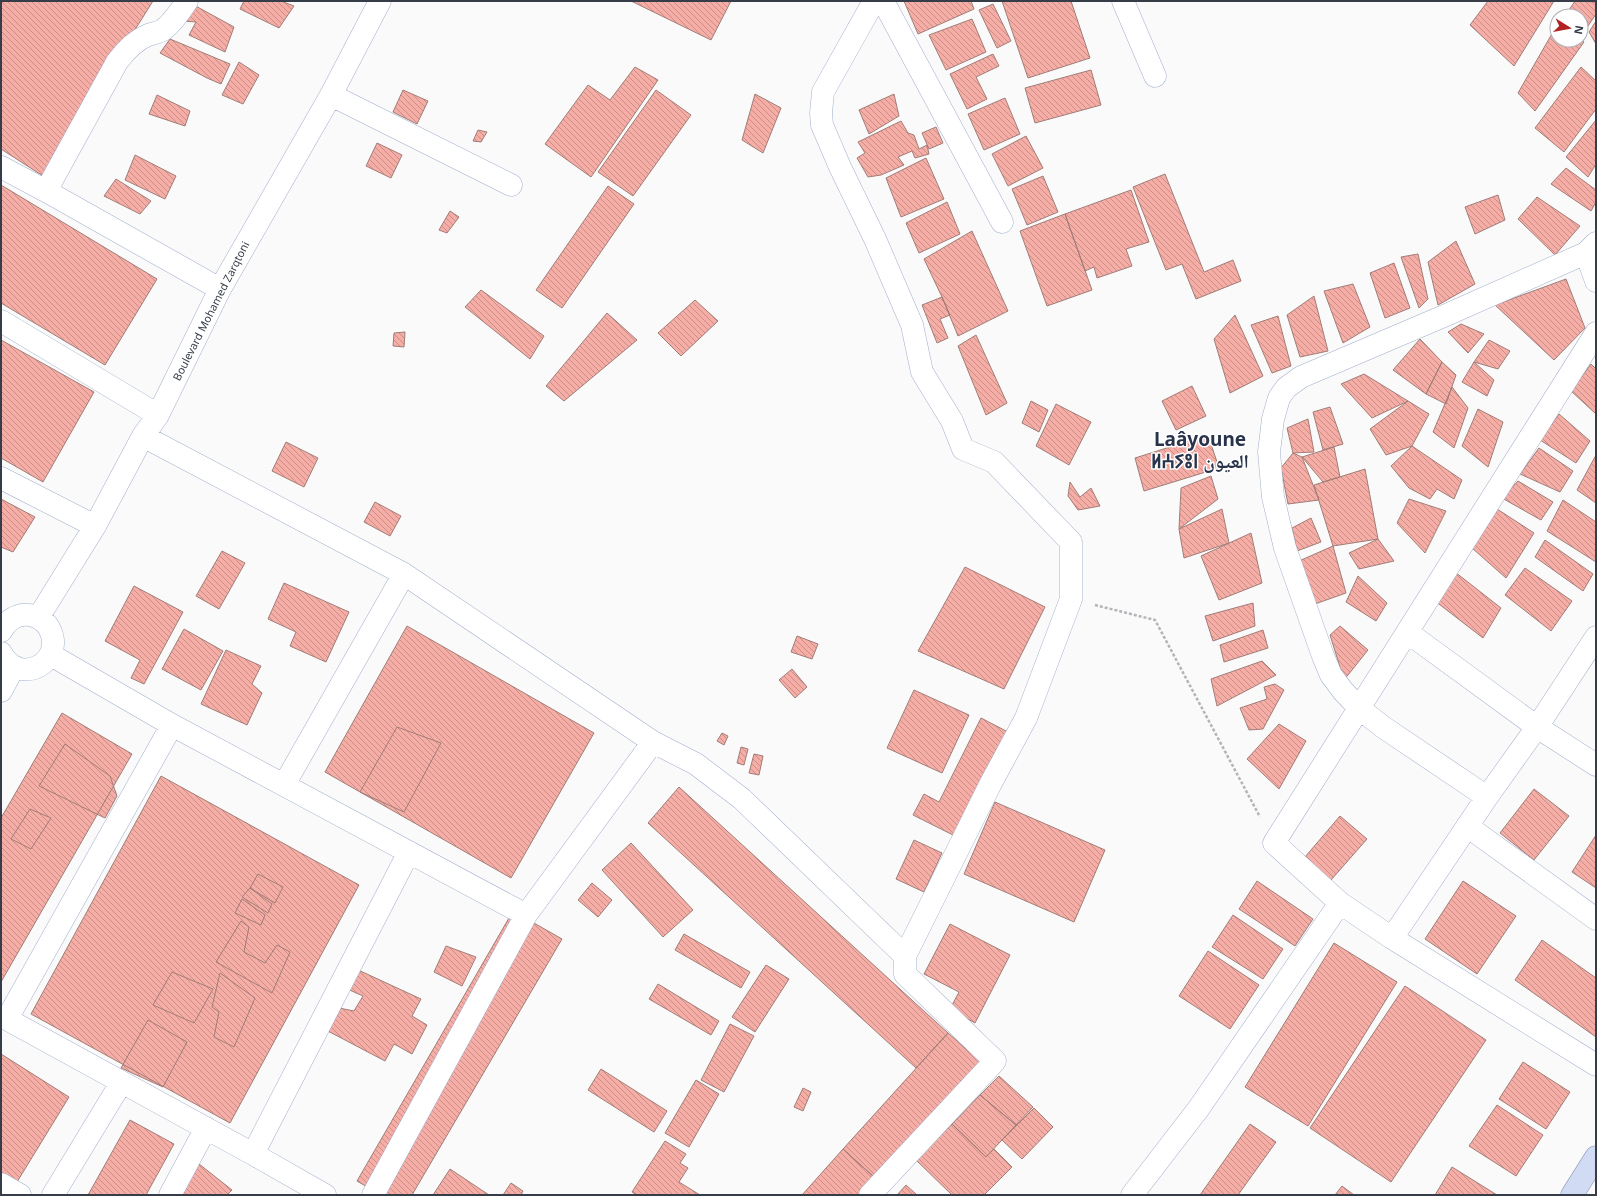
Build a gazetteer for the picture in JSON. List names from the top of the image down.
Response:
{
  "streets": {
    "street": ["Boulevard Mohamed Zarqtoni"]
  },
  "districts": ["Laâyoune ⵍⵄⵢⵓⵏ العيون"],
  "north": "right"
}
